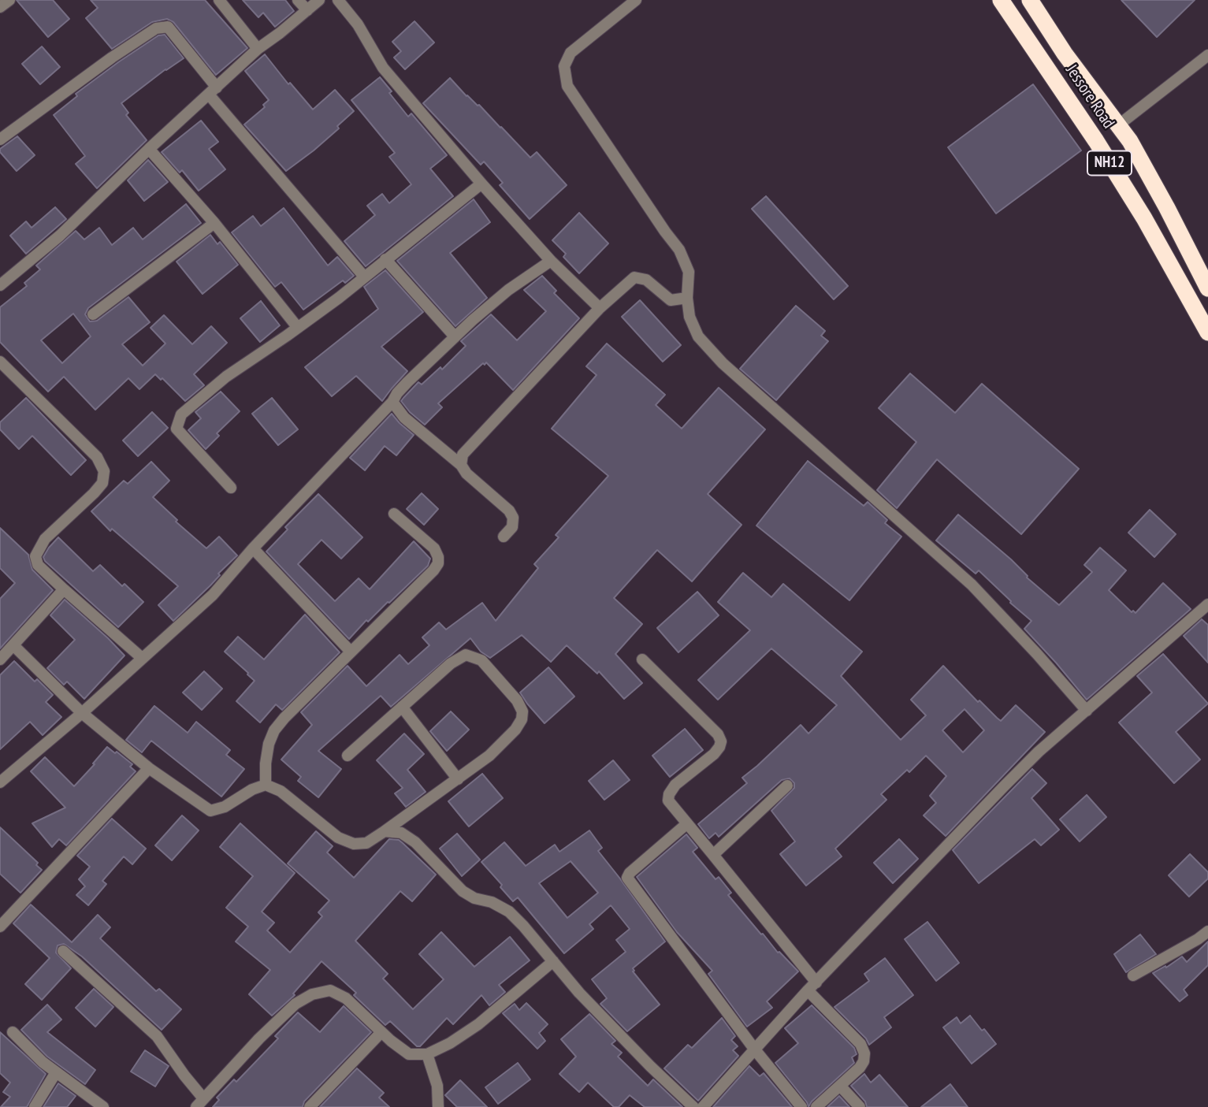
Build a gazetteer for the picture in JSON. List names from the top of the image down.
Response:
{
  "streets": {
    "highway": ["Jessore Road", "NH12"]
  }
}
